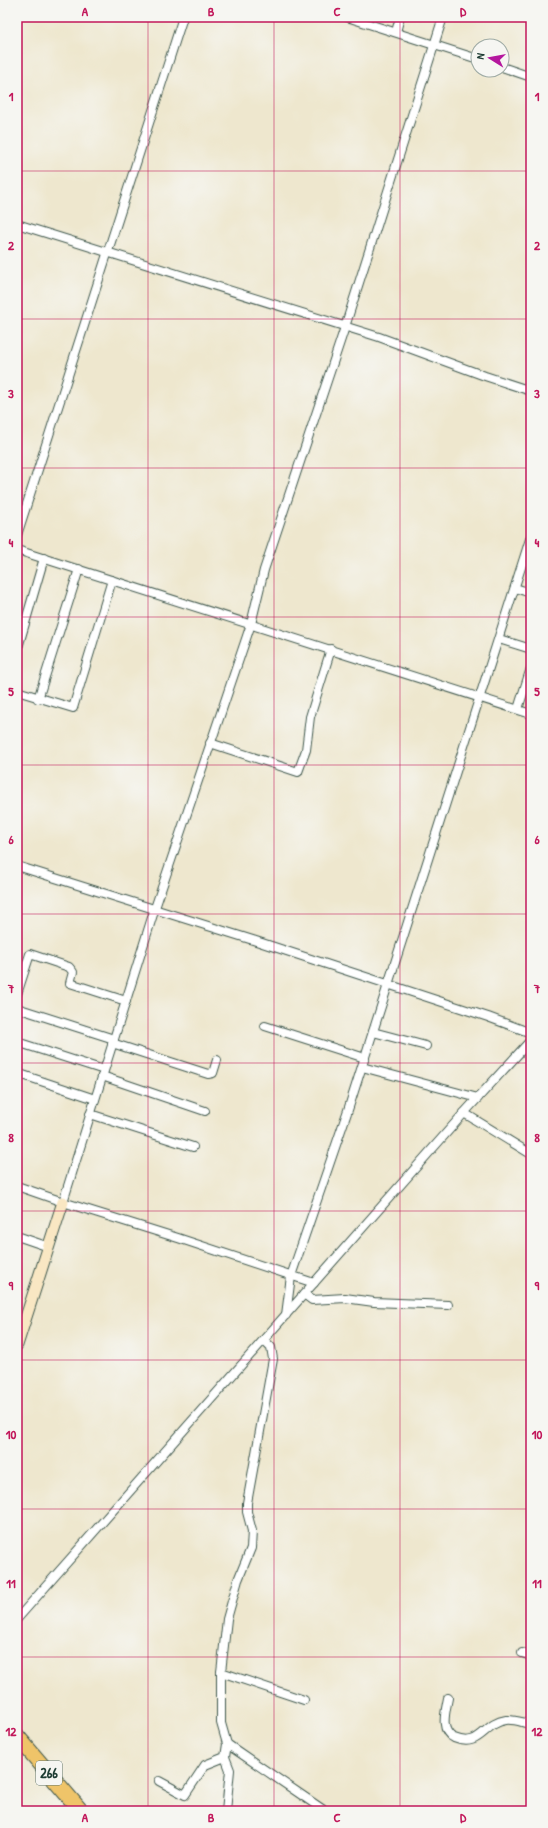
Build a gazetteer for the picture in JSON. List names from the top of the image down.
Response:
{
  "streets": {
    "highway": ["266"]
  },
  "north": "left",
  "grid": {
    "columns": [
      "A",
      "B",
      "C",
      "D"
    ],
    "rows": [
      "1",
      "2",
      "3",
      "4",
      "5",
      "6",
      "7",
      "8",
      "9",
      "10",
      "11",
      "12"
    ]
  }
}
